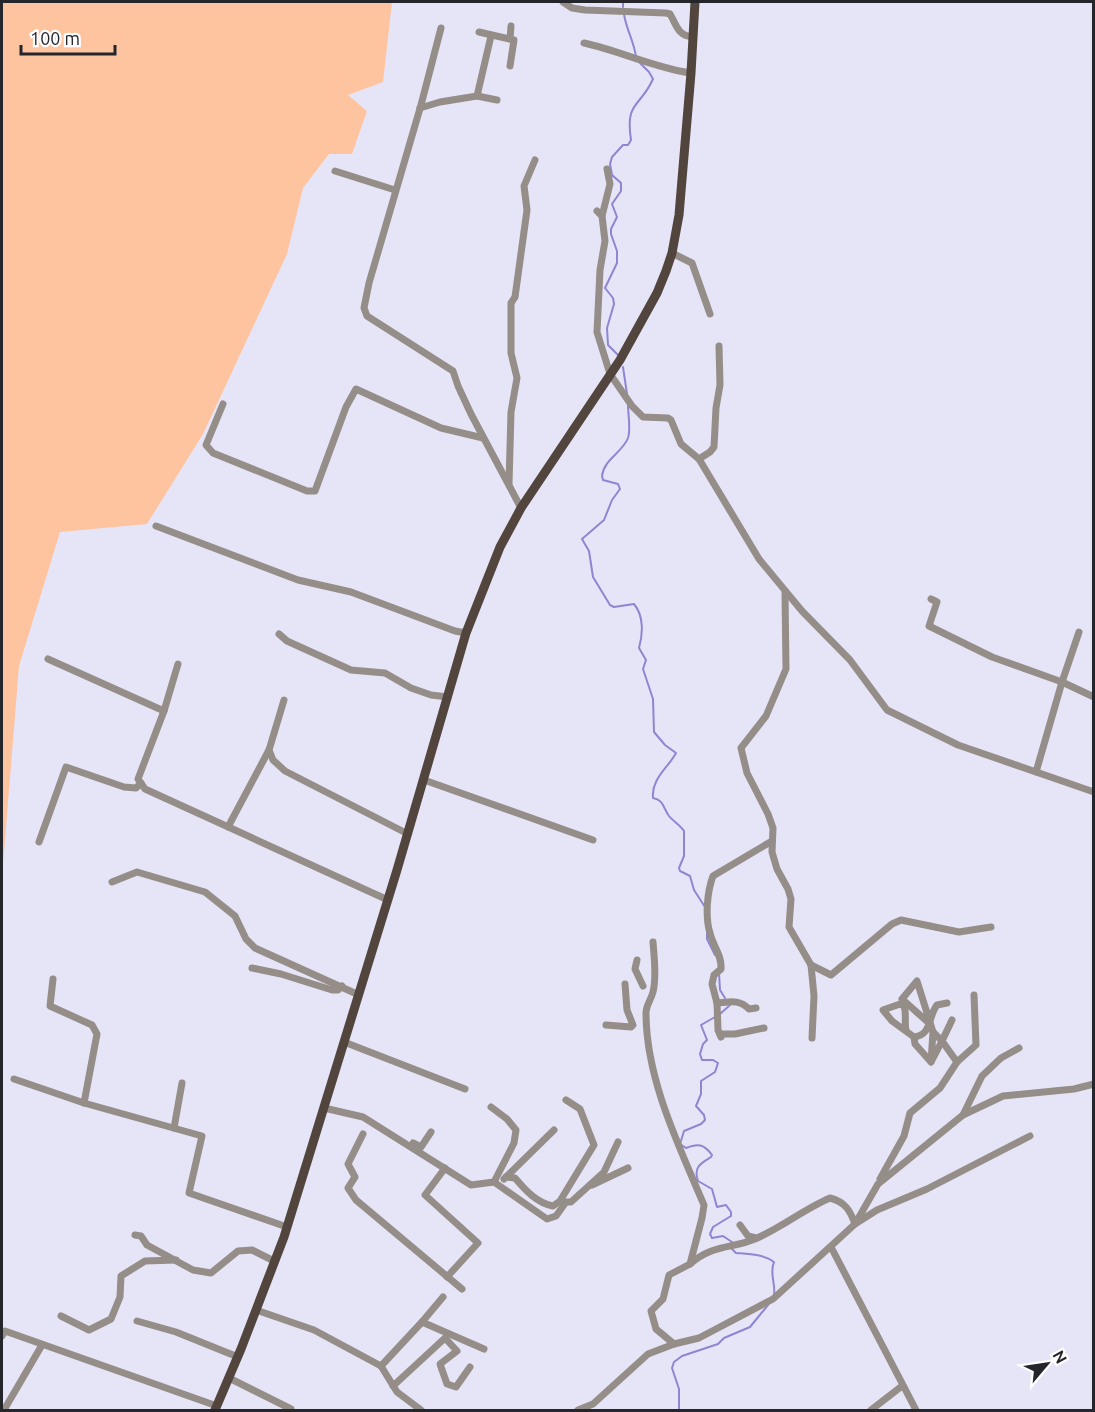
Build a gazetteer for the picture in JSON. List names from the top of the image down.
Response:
{
  "scale_bar": "100 m",
  "north": "top right"
}
